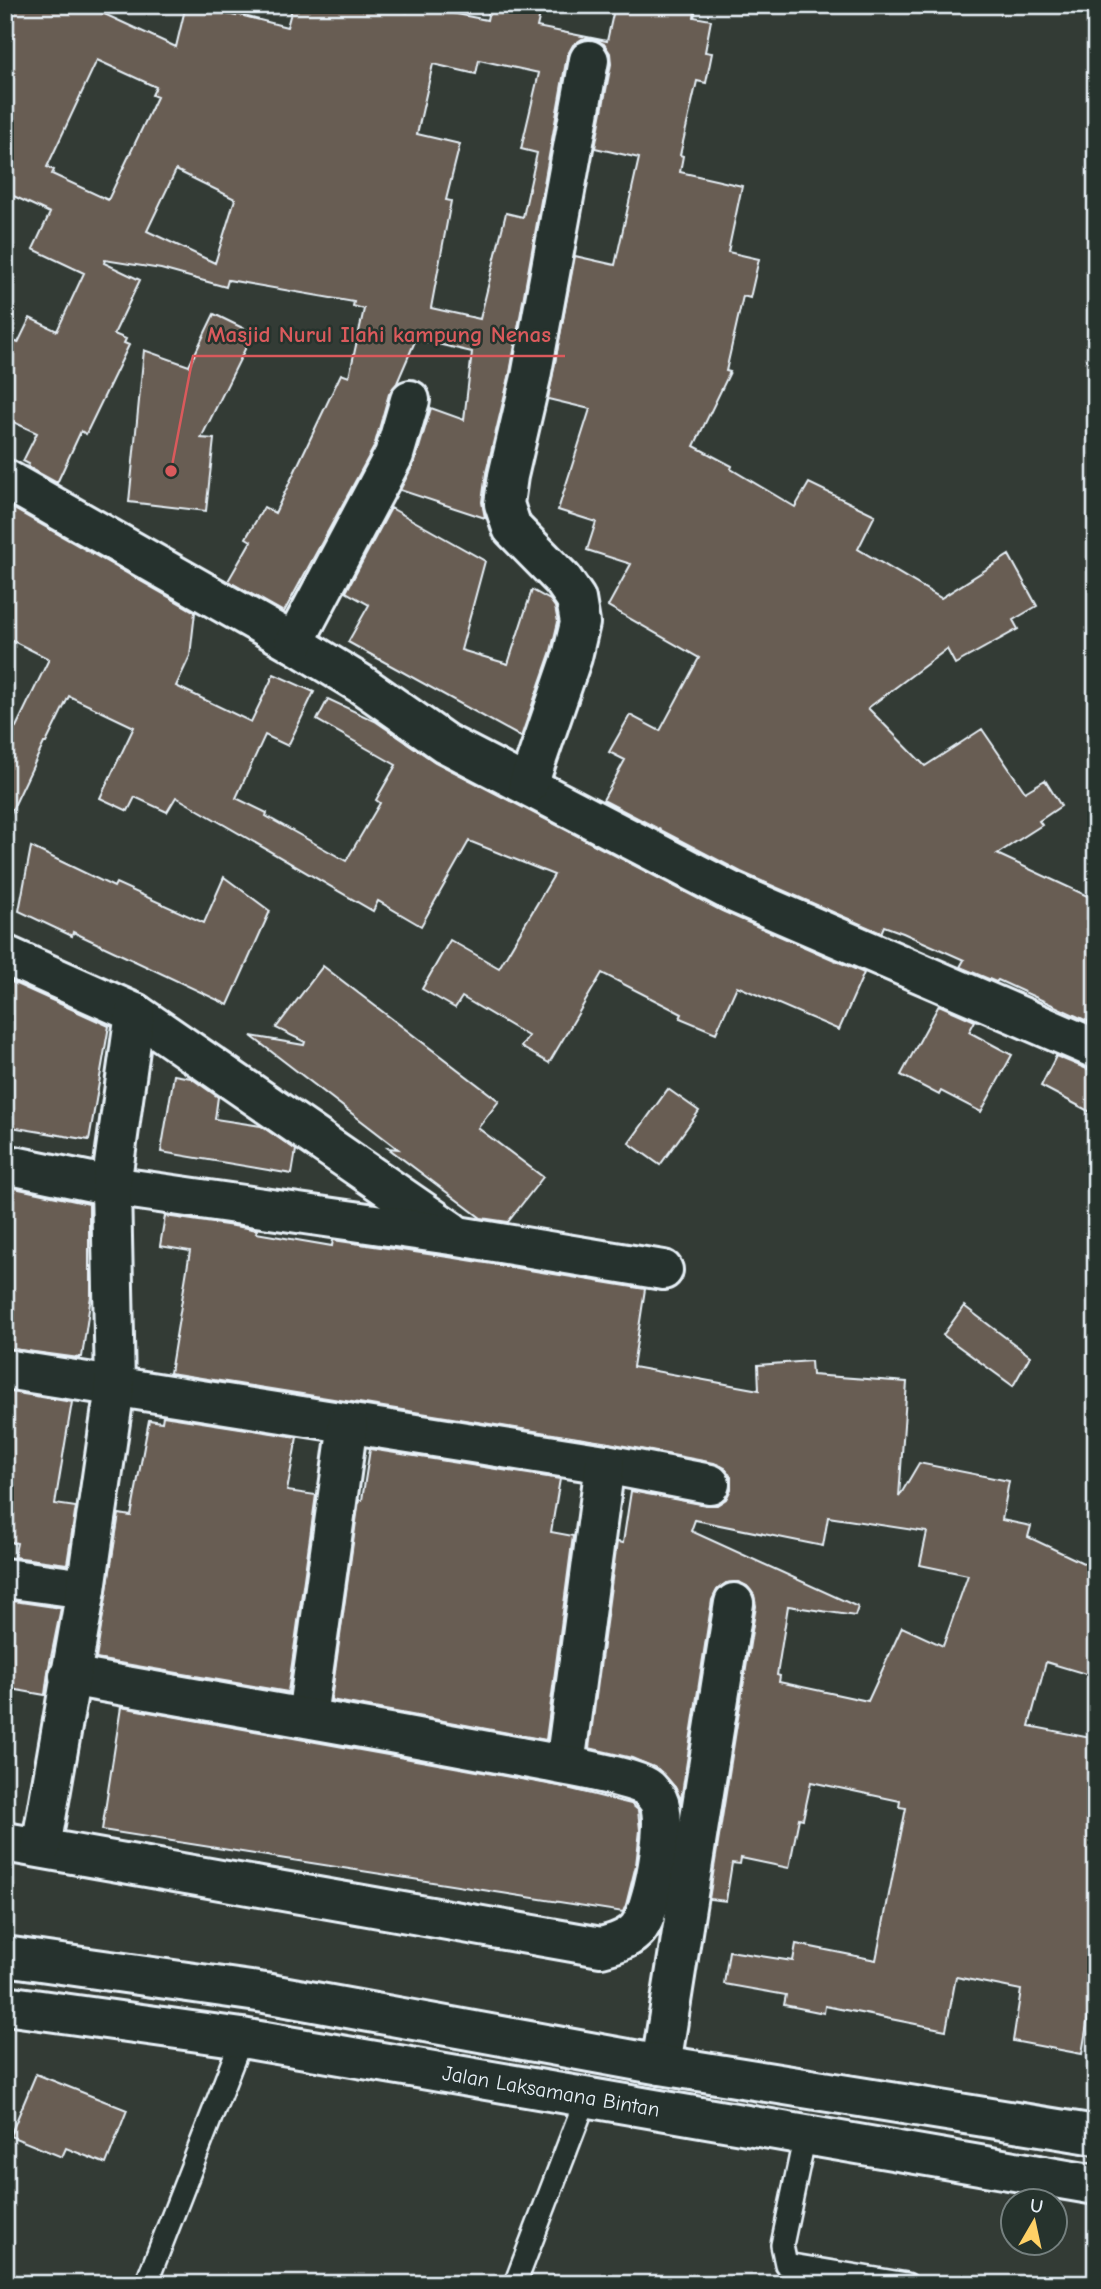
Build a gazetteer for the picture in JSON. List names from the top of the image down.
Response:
{
  "streets": {
    "street": ["Jalan Laksamana Bintan"]
  },
  "places": ["Masjid Nurul Ilahi kampung Nenas"],
  "north": "top"
}
